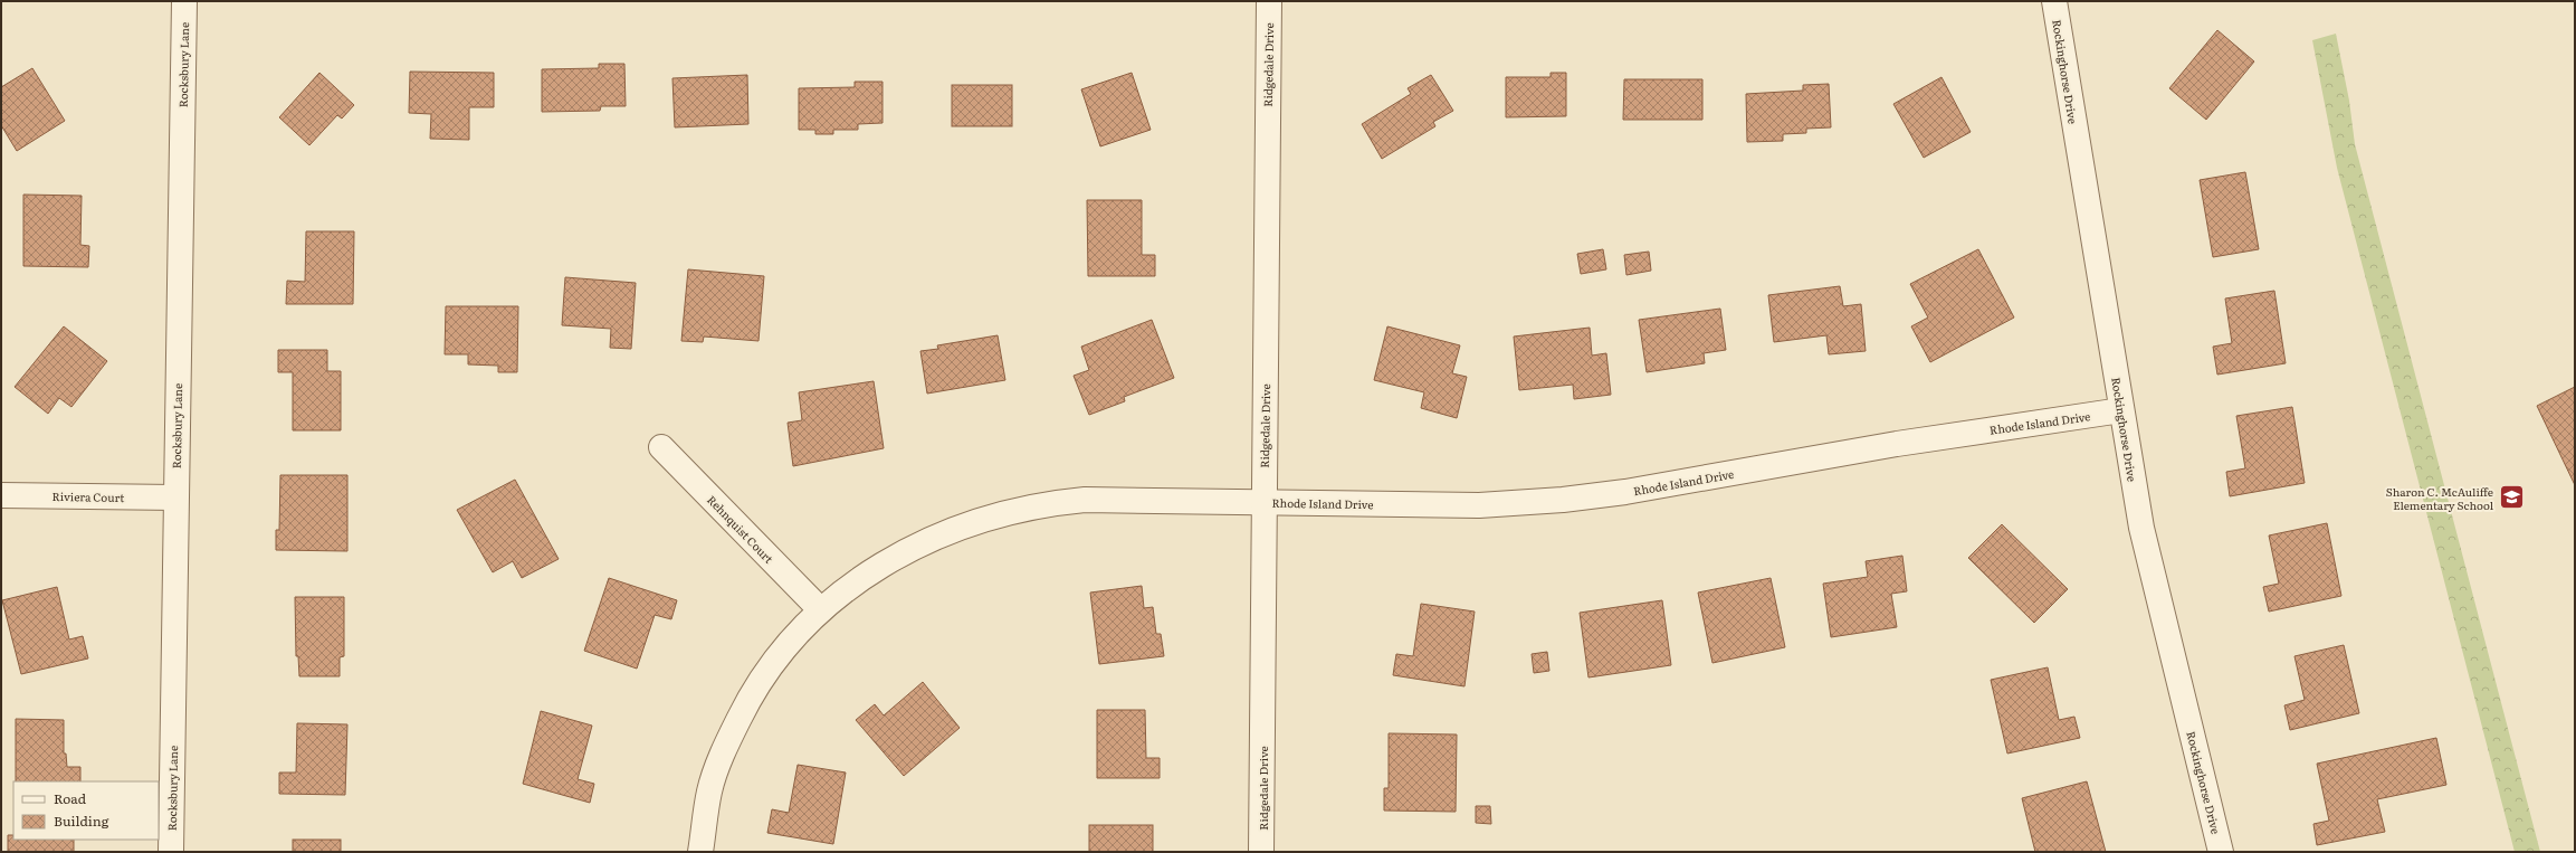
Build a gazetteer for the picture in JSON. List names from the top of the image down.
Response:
{
  "streets": {
    "street": [
      "Rocksbury Lane",
      "Ridgedale Drive",
      "Rockinghorse Drive",
      "Rhode Island Drive",
      "Riviera Court",
      "Rehnquist Court"
    ]
  },
  "crossings": [
    ["Rocksbury Lane", "Riviera Court"],
    ["Ridgedale Drive", "Rhode Island Drive"],
    ["Rockinghorse Drive", "Rhode Island Drive"],
    ["Rhode Island Drive", "Rehnquist Court"]
  ],
  "places": {
    "school or university": ["Sharon C. McAuliffe Elementary School"]
  },
  "legend": ["Road", "Building"]
}
